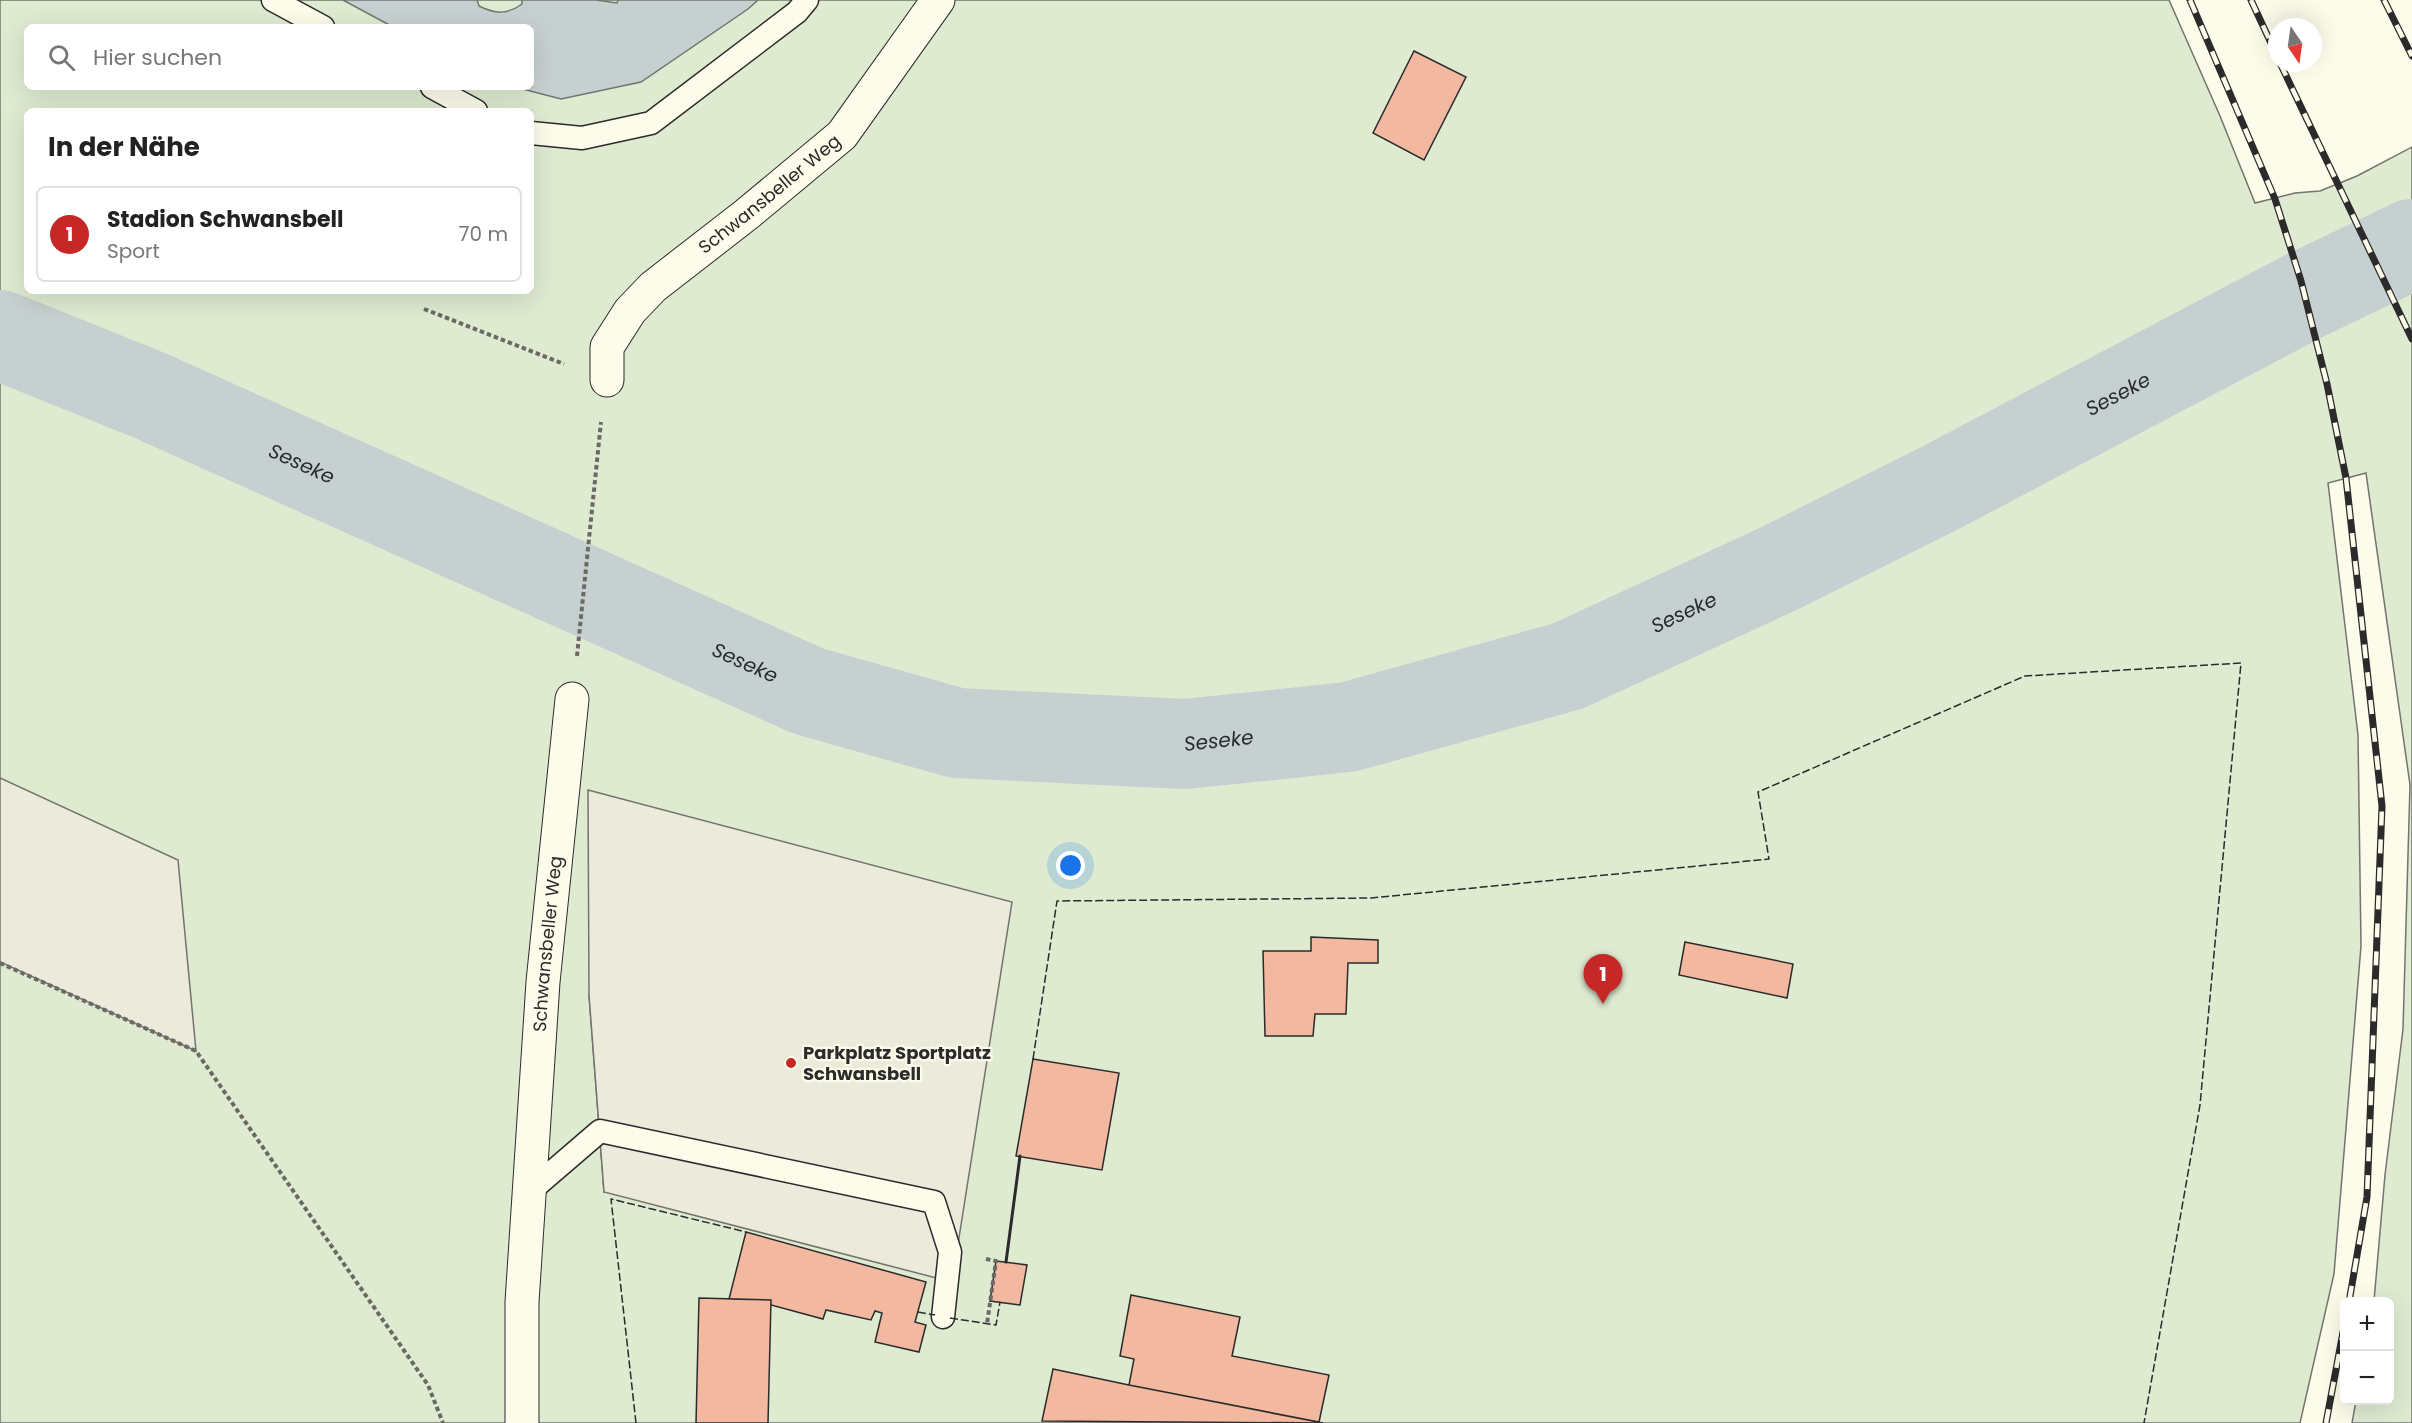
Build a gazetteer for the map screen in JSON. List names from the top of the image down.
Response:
{
  "streets": {
    "street": ["Schwansbeller Weg"]
  },
  "water": ["Seseke"],
  "places": ["Parkplatz Sportplatz Schwansbell"],
  "north": "bottom",
  "page": {
    "search": "Hier suchen",
    "heading": "In der Nähe",
    "list": [
      {
        "mark": "1",
        "name": "Stadion Schwansbell",
        "note": "Sport",
        "value": "70 m"
      }
    ],
    "pins": "1",
    "map_buttons": ["+", "−"]
  }
}
